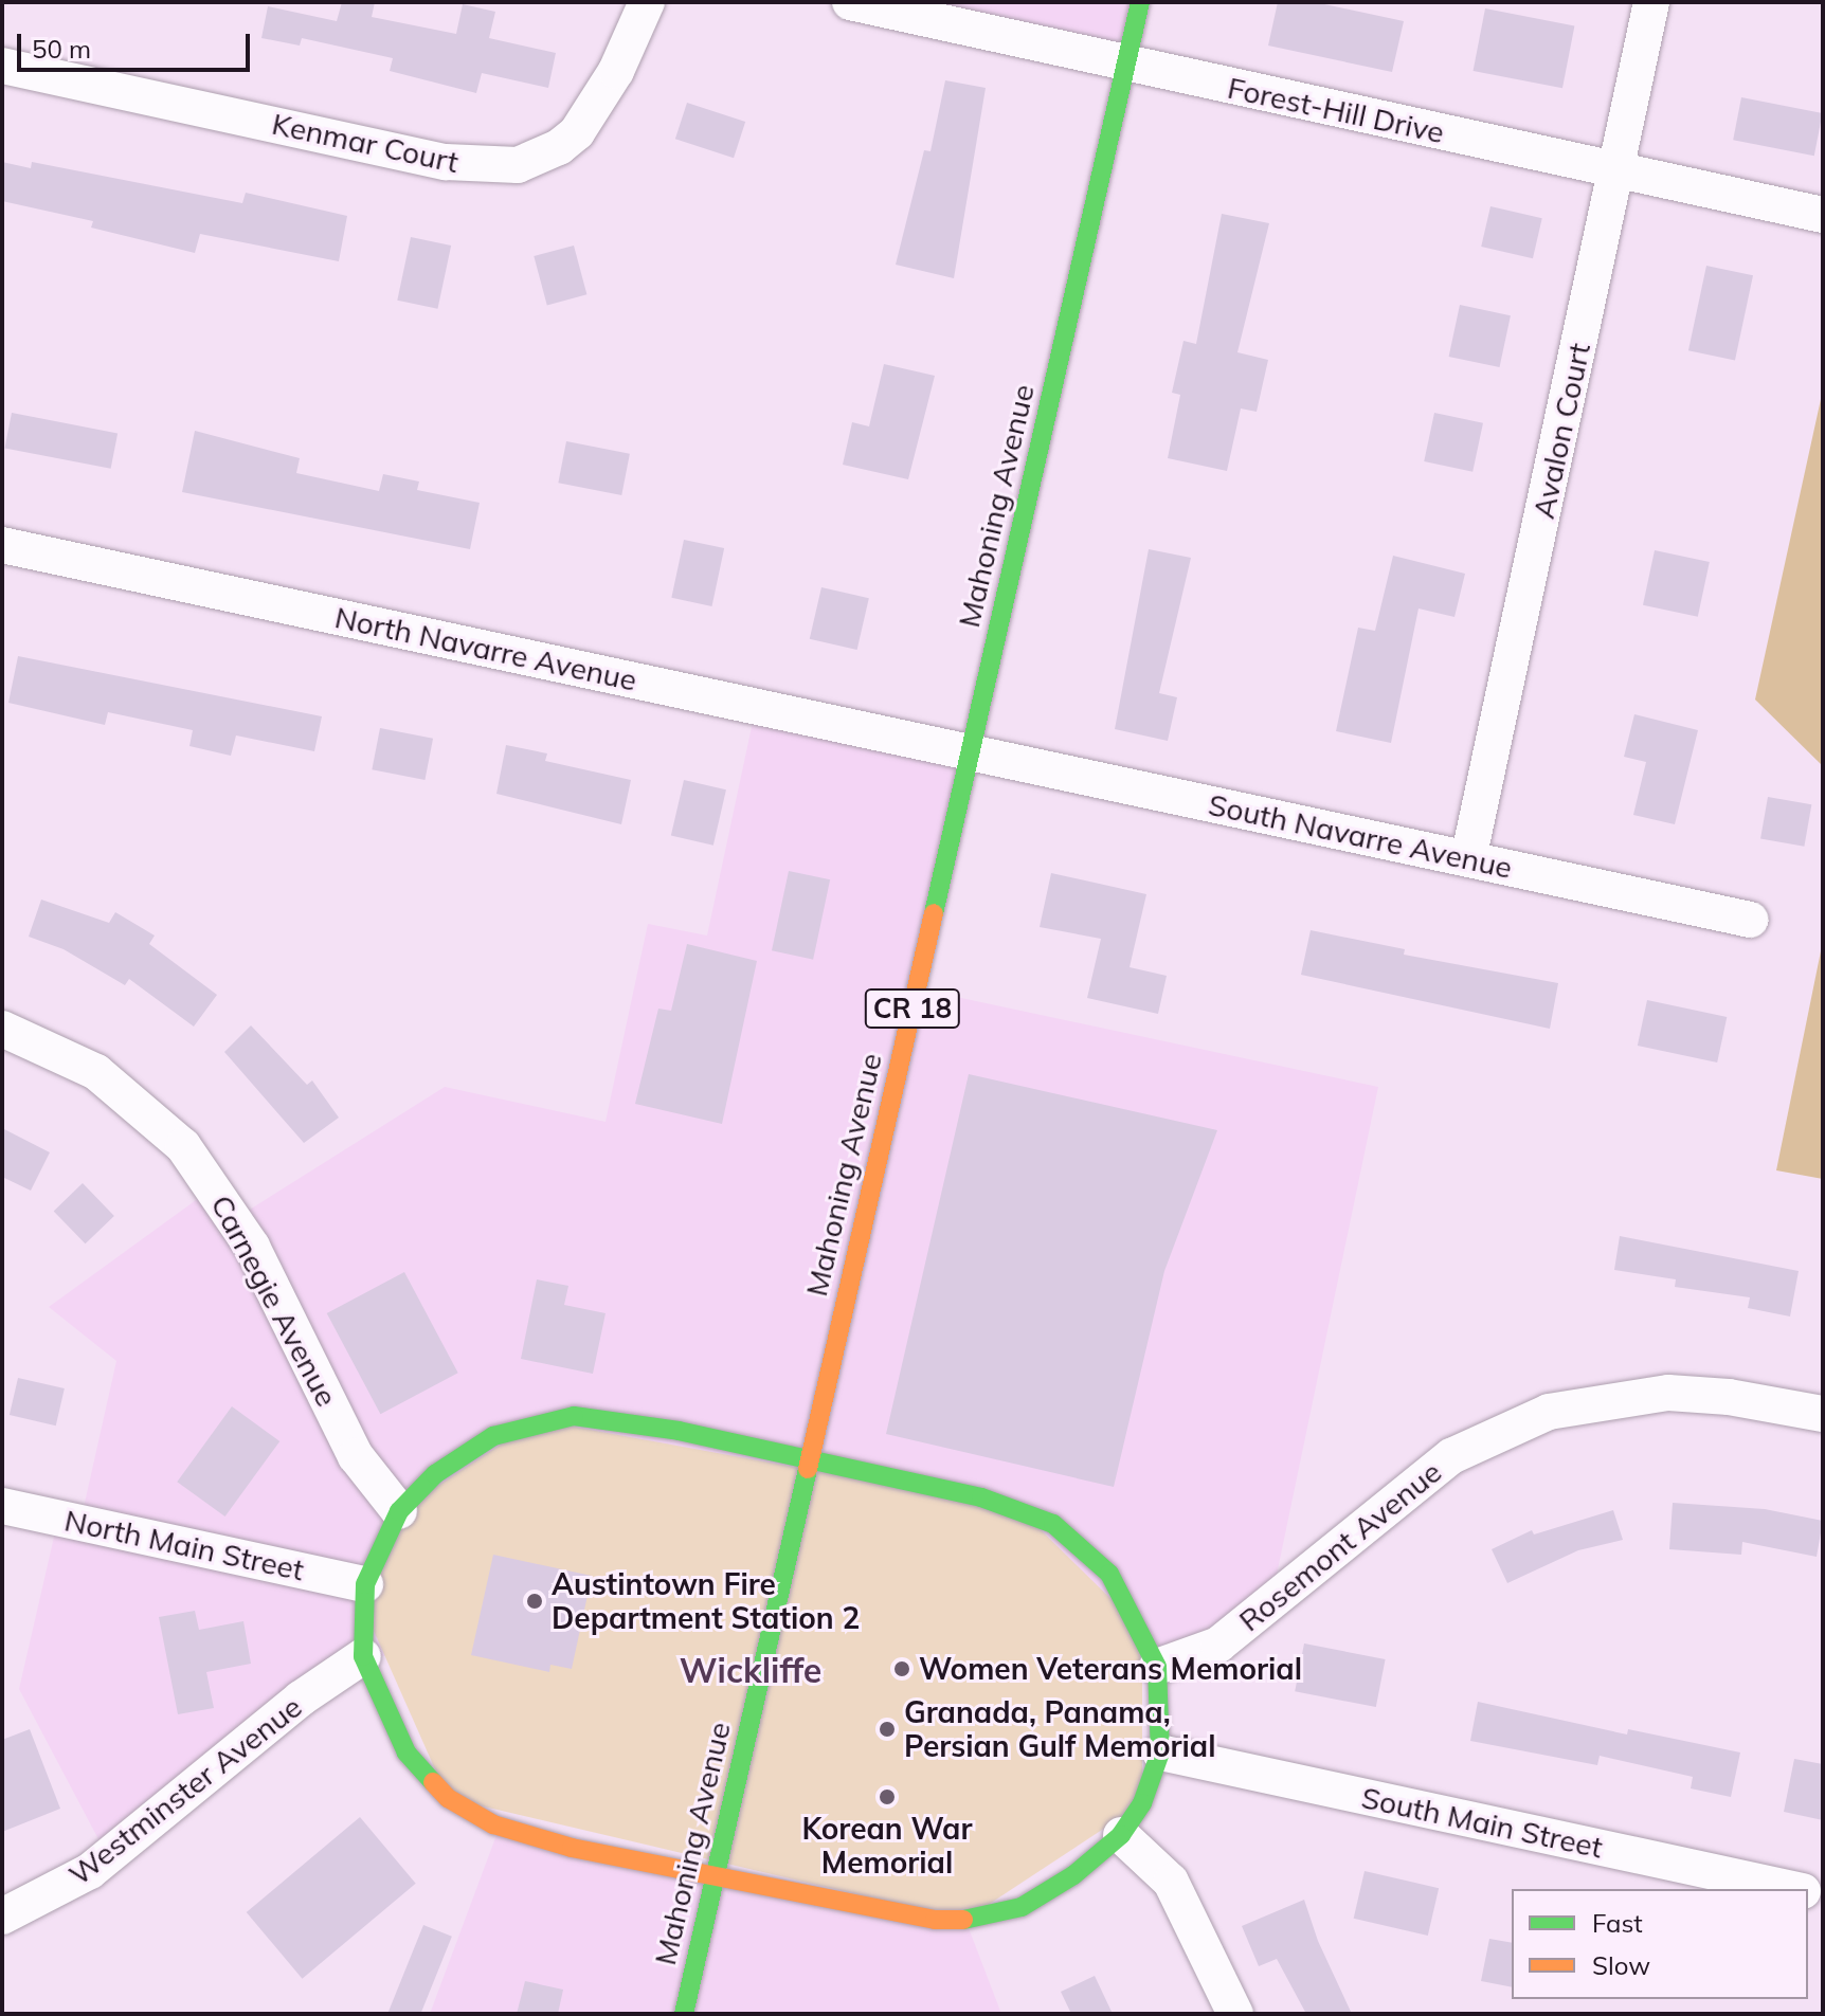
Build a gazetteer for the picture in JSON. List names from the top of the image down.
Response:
{
  "streets": {
    "street": [
      "Forest-Hill Drive",
      "Kenmar Court",
      "Avalon Court",
      "Mahoning Avenue",
      "North Navarre Avenue",
      "South Navarre Avenue",
      "CR 18",
      "Carnegie Avenue",
      "North Main Street",
      "Rosemont Avenue",
      "Westminster Avenue",
      "South Main Street"
    ]
  },
  "crossings": [
    ["Forest-Hill Drive", "Avalon Court"],
    ["Forest-Hill Drive", "Mahoning Avenue"],
    ["Avalon Court", "South Navarre Avenue"],
    ["Mahoning Avenue", "North Navarre Avenue"],
    ["Mahoning Avenue", "South Navarre Avenue"],
    ["North Navarre Avenue", "South Navarre Avenue"]
  ],
  "districts": ["Wickliffe"],
  "places": [
    "Austintown Fire Department Station 2",
    "Women Veterans Memorial",
    "Granada, Panama, Persian Gulf Memorial",
    "Korean War Memorial"
  ],
  "legend": ["Fast", "Slow"],
  "scale_bar": "50 m"
}
